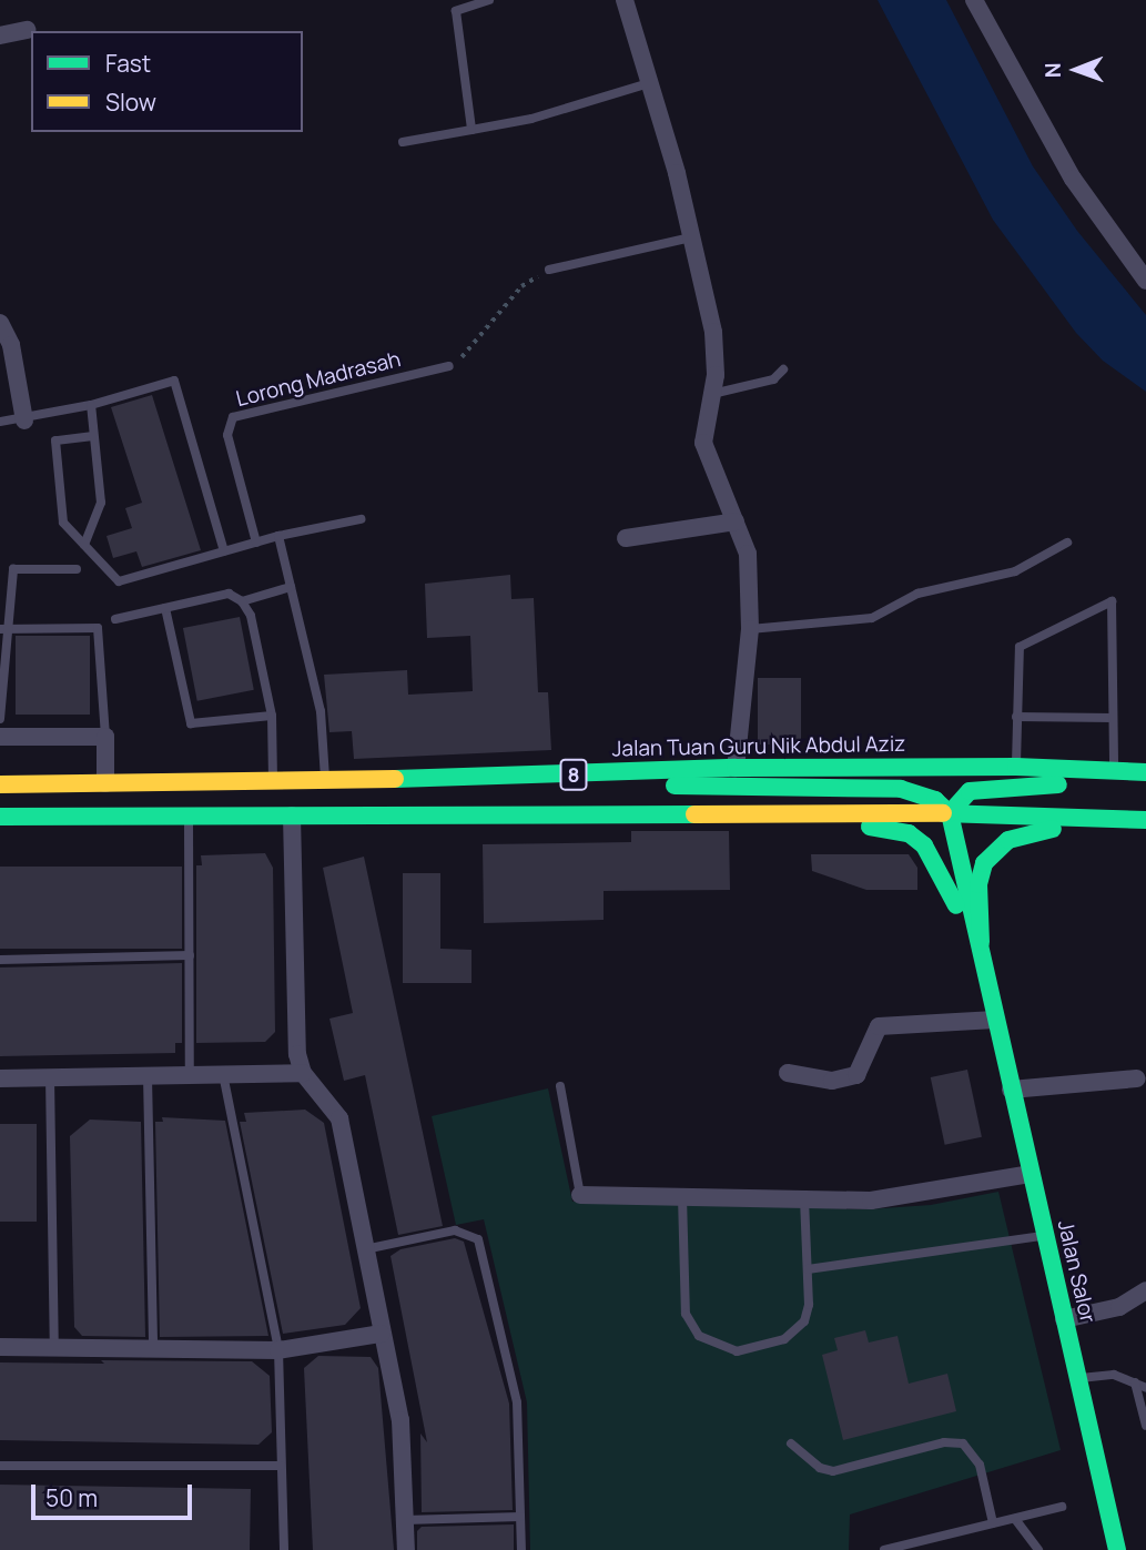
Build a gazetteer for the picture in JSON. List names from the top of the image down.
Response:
{
  "streets": {
    "main road": ["Jalan Tuan Guru Nik Abdul Aziz", "8", "Jalan Salor"],
    "lane": ["Lorong Madrasah"]
  },
  "crossings": [
    ["8", "Jalan Salor"]
  ],
  "legend": ["Fast", "Slow"],
  "scale_bar": "50 m",
  "north": "left"
}
